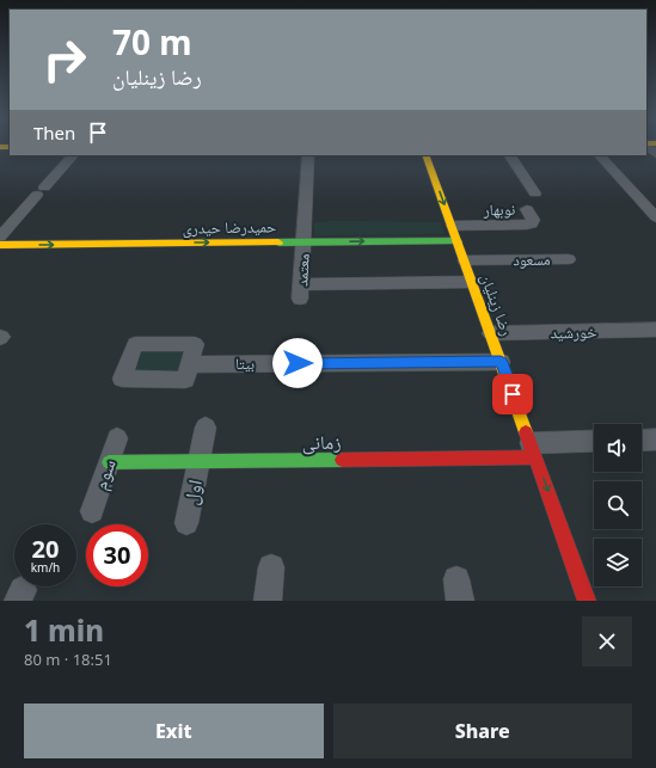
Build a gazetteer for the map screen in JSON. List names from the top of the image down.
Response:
{
  "streets": {
    "street": [
      "نوبهار",
      "حمیدرضا حیدری",
      "مسعود",
      "معتمد",
      "رضا زینلیان",
      "خورشید",
      "بیتا",
      "زمانی",
      "سوم",
      "اول"
    ]
  },
  "crossings": [
    ["نوبهار", "رضا زینلیان"],
    ["حمیدرضا حیدری", "معتمد"],
    ["حمیدرضا حیدری", "رضا زینلیان"],
    ["مسعود", "رضا زینلیان"],
    ["معتمد", "رضا زینلیان"],
    ["رضا زینلیان", "خورشید"],
    ["رضا زینلیان", "بیتا"],
    ["رضا زینلیان", "زمانی"],
    ["زمانی", "سوم"],
    ["زمانی", "اول"]
  ],
  "one_way": ["حمیدرضا حیدری", "رضا زینلیان"],
  "page": {
    "turn": ["70 m", "رضا زینلیان"],
    "then": "Then",
    "speed": "20 km/h",
    "limit": "30",
    "heading": ["1 min", "80 m · 18:51"],
    "buttons": ["Exit", "Share"]
  }
}
